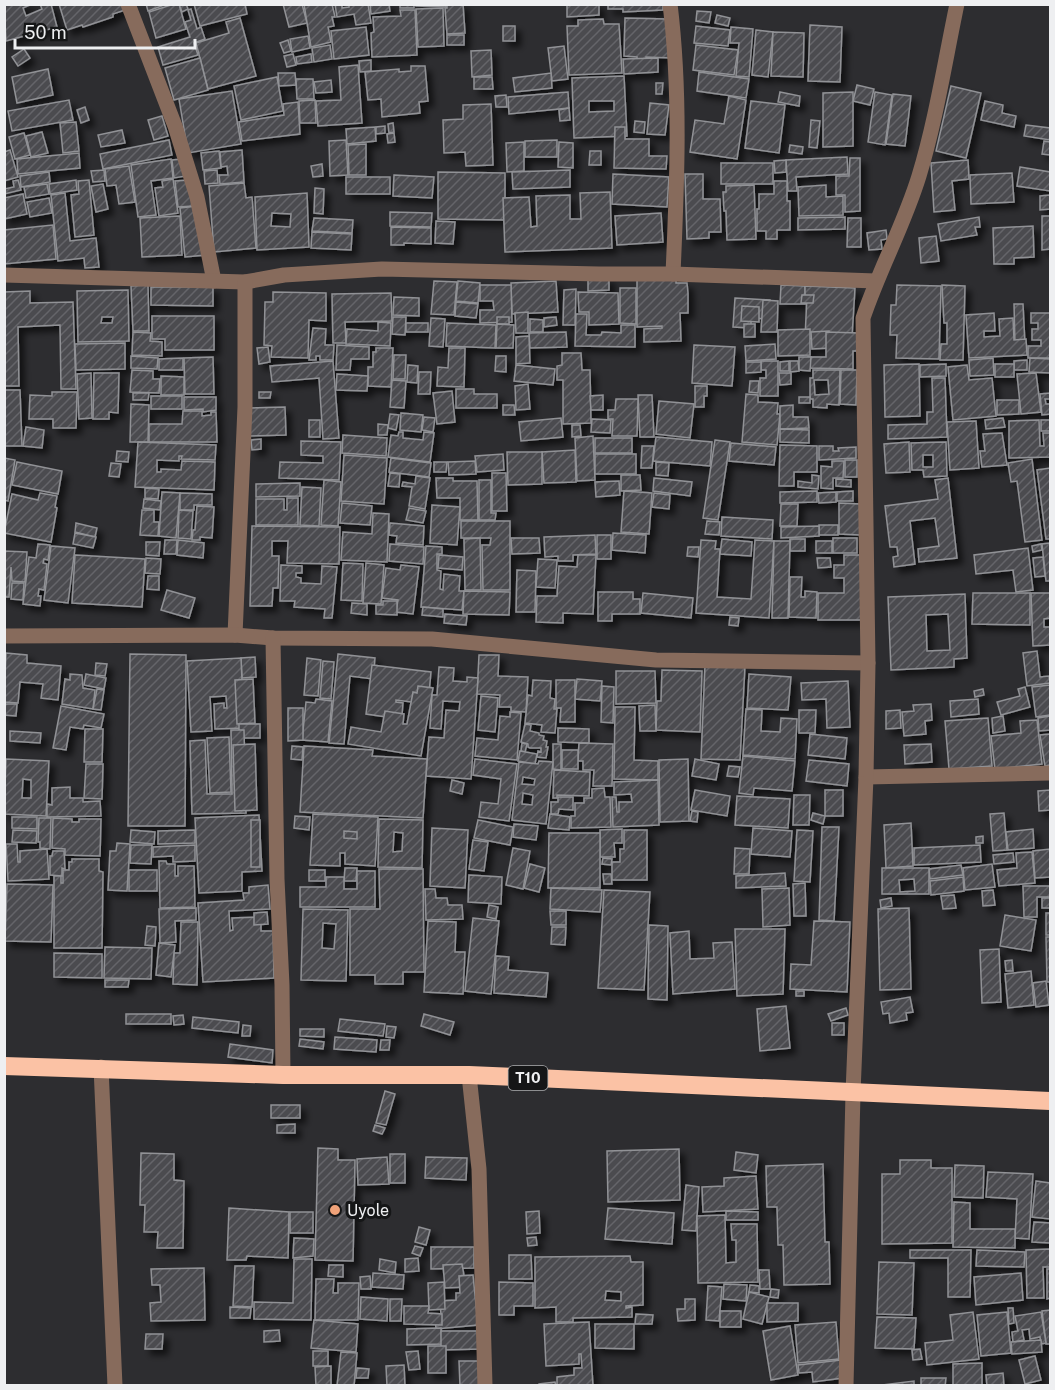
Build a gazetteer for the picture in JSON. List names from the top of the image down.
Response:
{
  "streets": {
    "highway": ["T10"]
  },
  "places": ["Uyole"],
  "scale_bar": "50 m"
}
